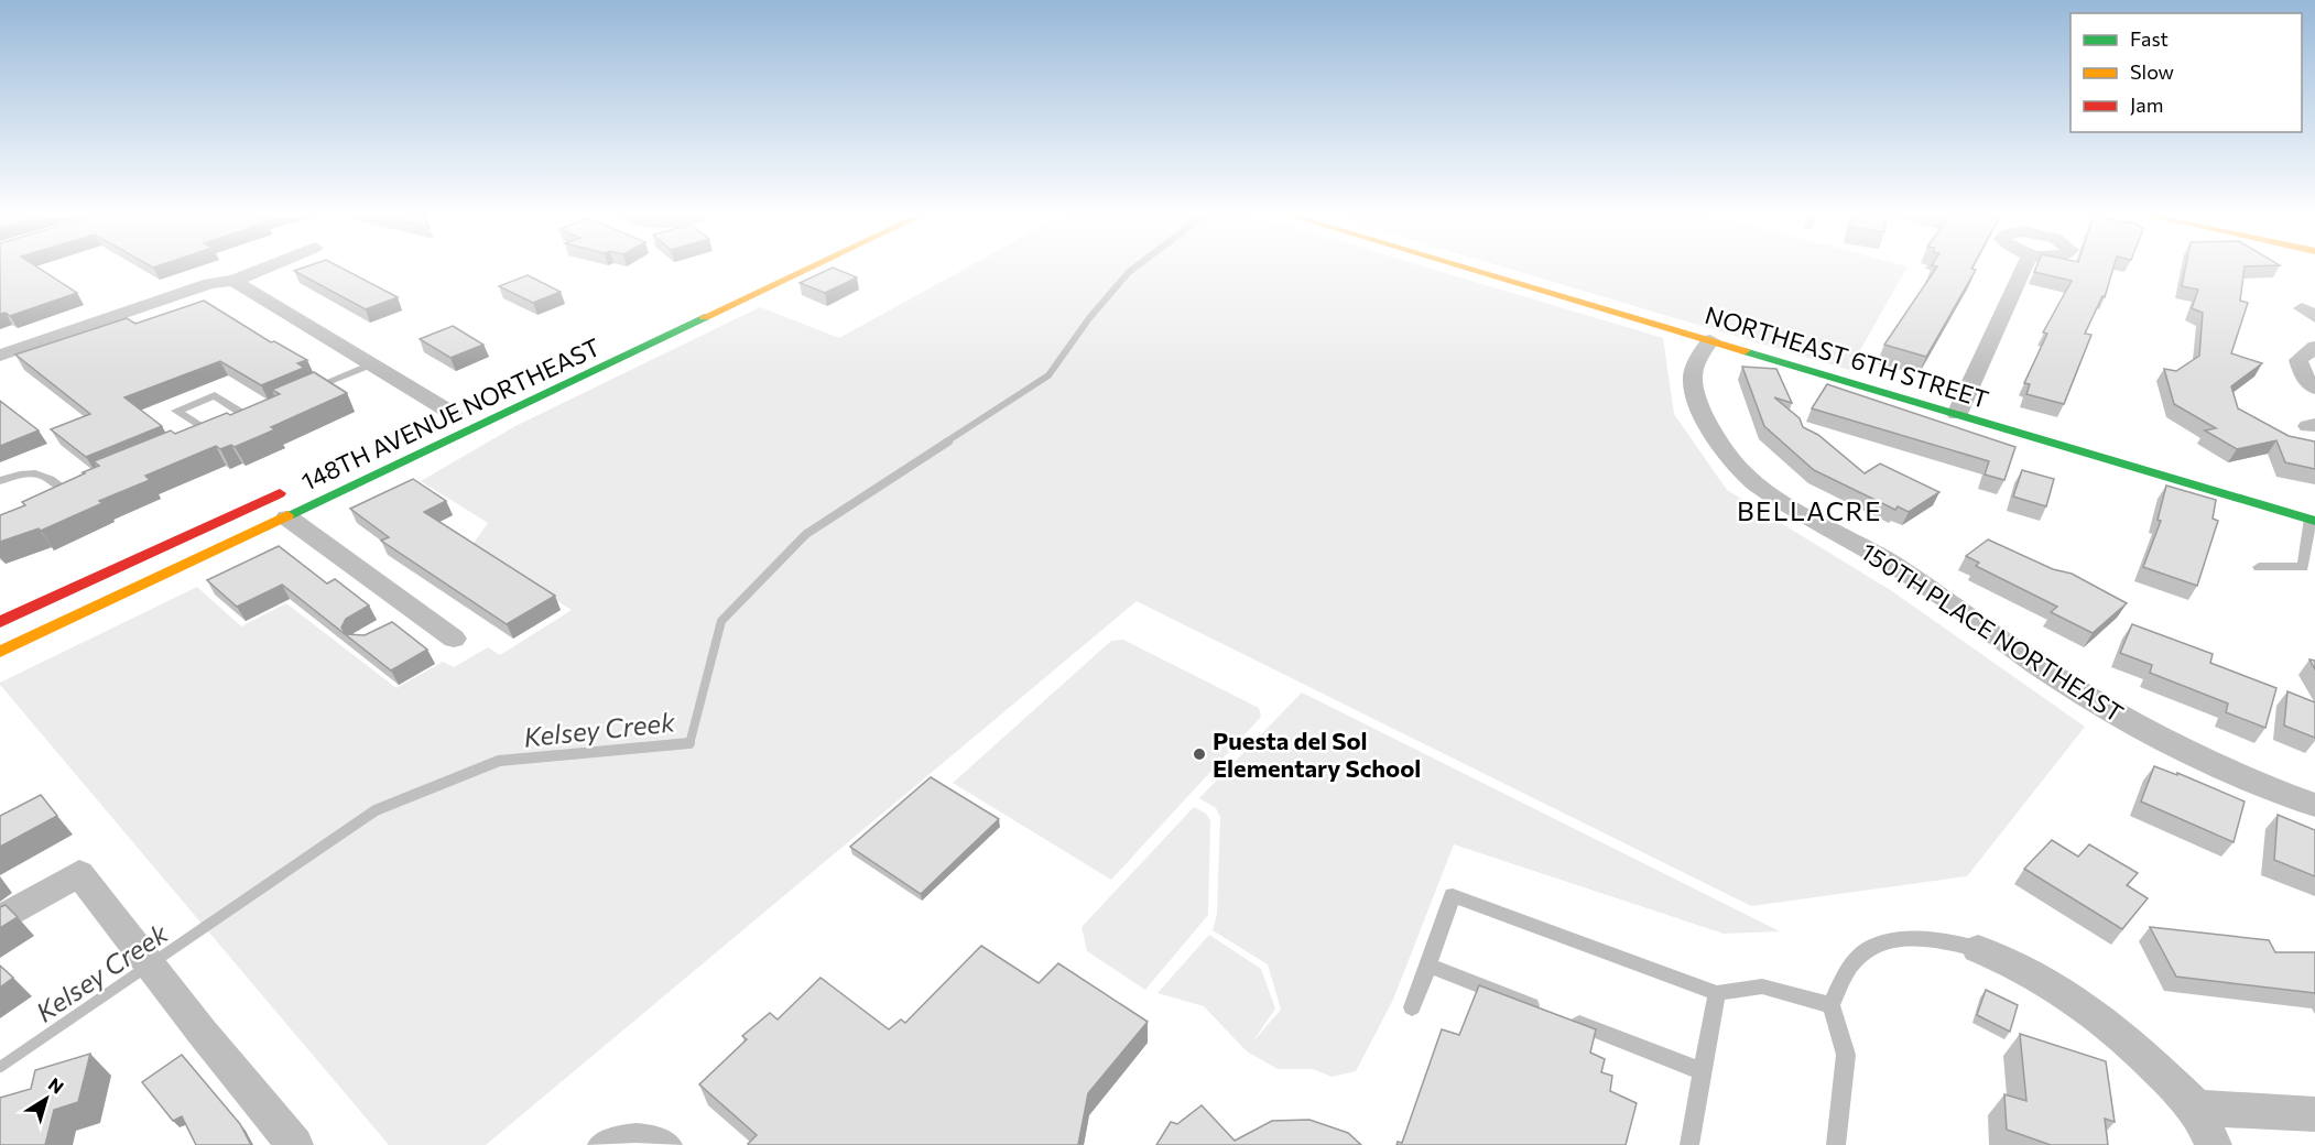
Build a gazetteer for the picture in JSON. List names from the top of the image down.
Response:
{
  "streets": {
    "main road": ["NORTHEAST 6TH STREET", "148TH AVENUE NORTHEAST"],
    "street": ["150TH PLACE NORTHEAST"]
  },
  "crossings": [
    ["NORTHEAST 6TH STREET", "150TH PLACE NORTHEAST"]
  ],
  "districts": ["BELLACRE"],
  "water": ["Kelsey Creek"],
  "places": ["Puesta del Sol Elementary School"],
  "legend": ["Fast", "Slow", "Jam"],
  "north": "top right"
}
